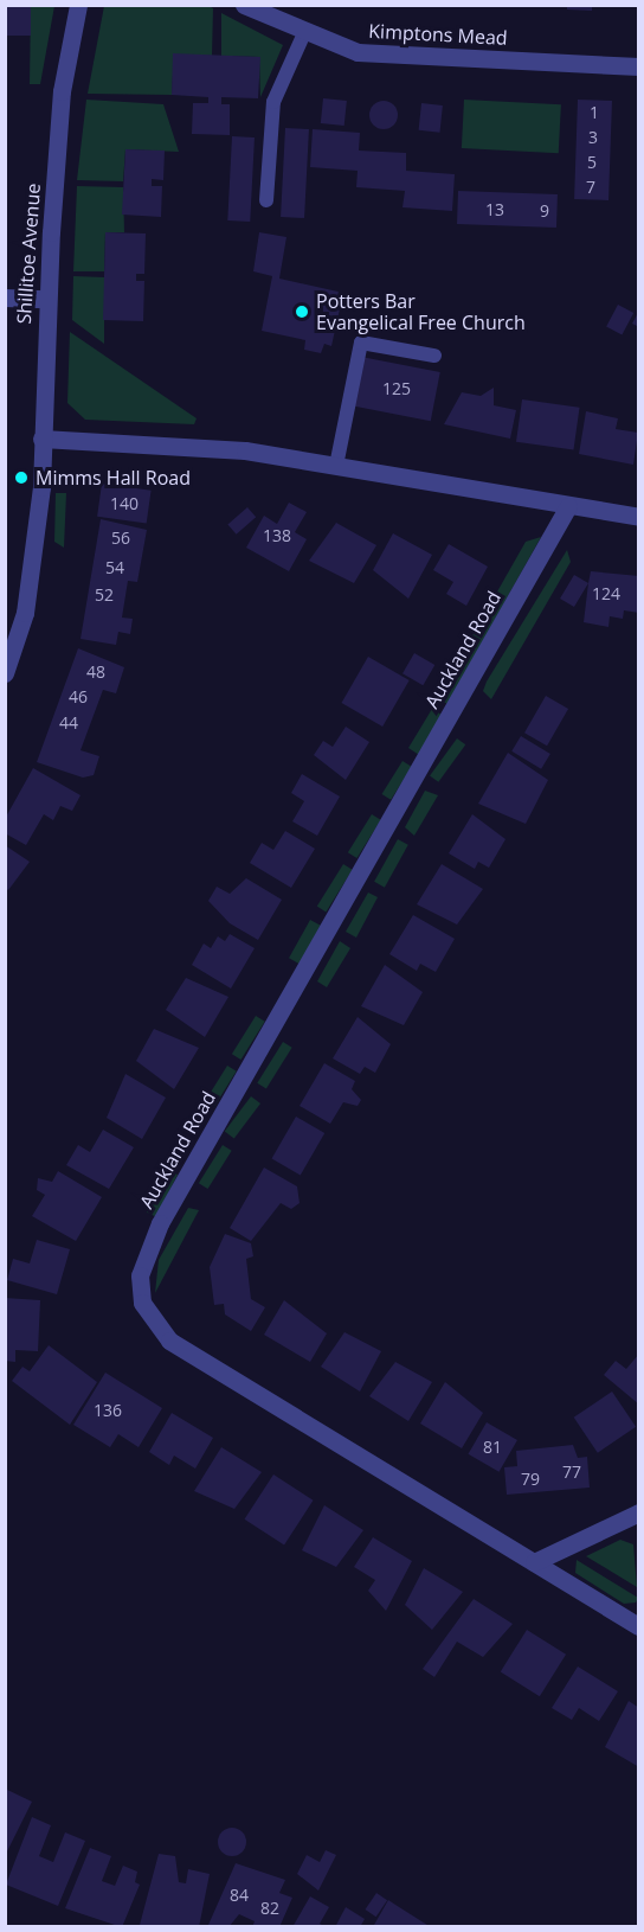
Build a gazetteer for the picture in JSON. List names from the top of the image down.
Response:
{
  "streets": {
    "street": ["Kimptons Mead", "Shillitoe Avenue", "Auckland Road"]
  },
  "places": ["Potters Bar Evangelical Free Church", "Mimms Hall Road"],
  "house_numbers": [
    "1",
    "3",
    "5",
    "7",
    "13",
    "9",
    "125",
    "140",
    "138",
    "56",
    "54",
    "124",
    "52",
    "48",
    "46",
    "44",
    "136",
    "81",
    "77",
    "79",
    "84",
    "82"
  ]
}
